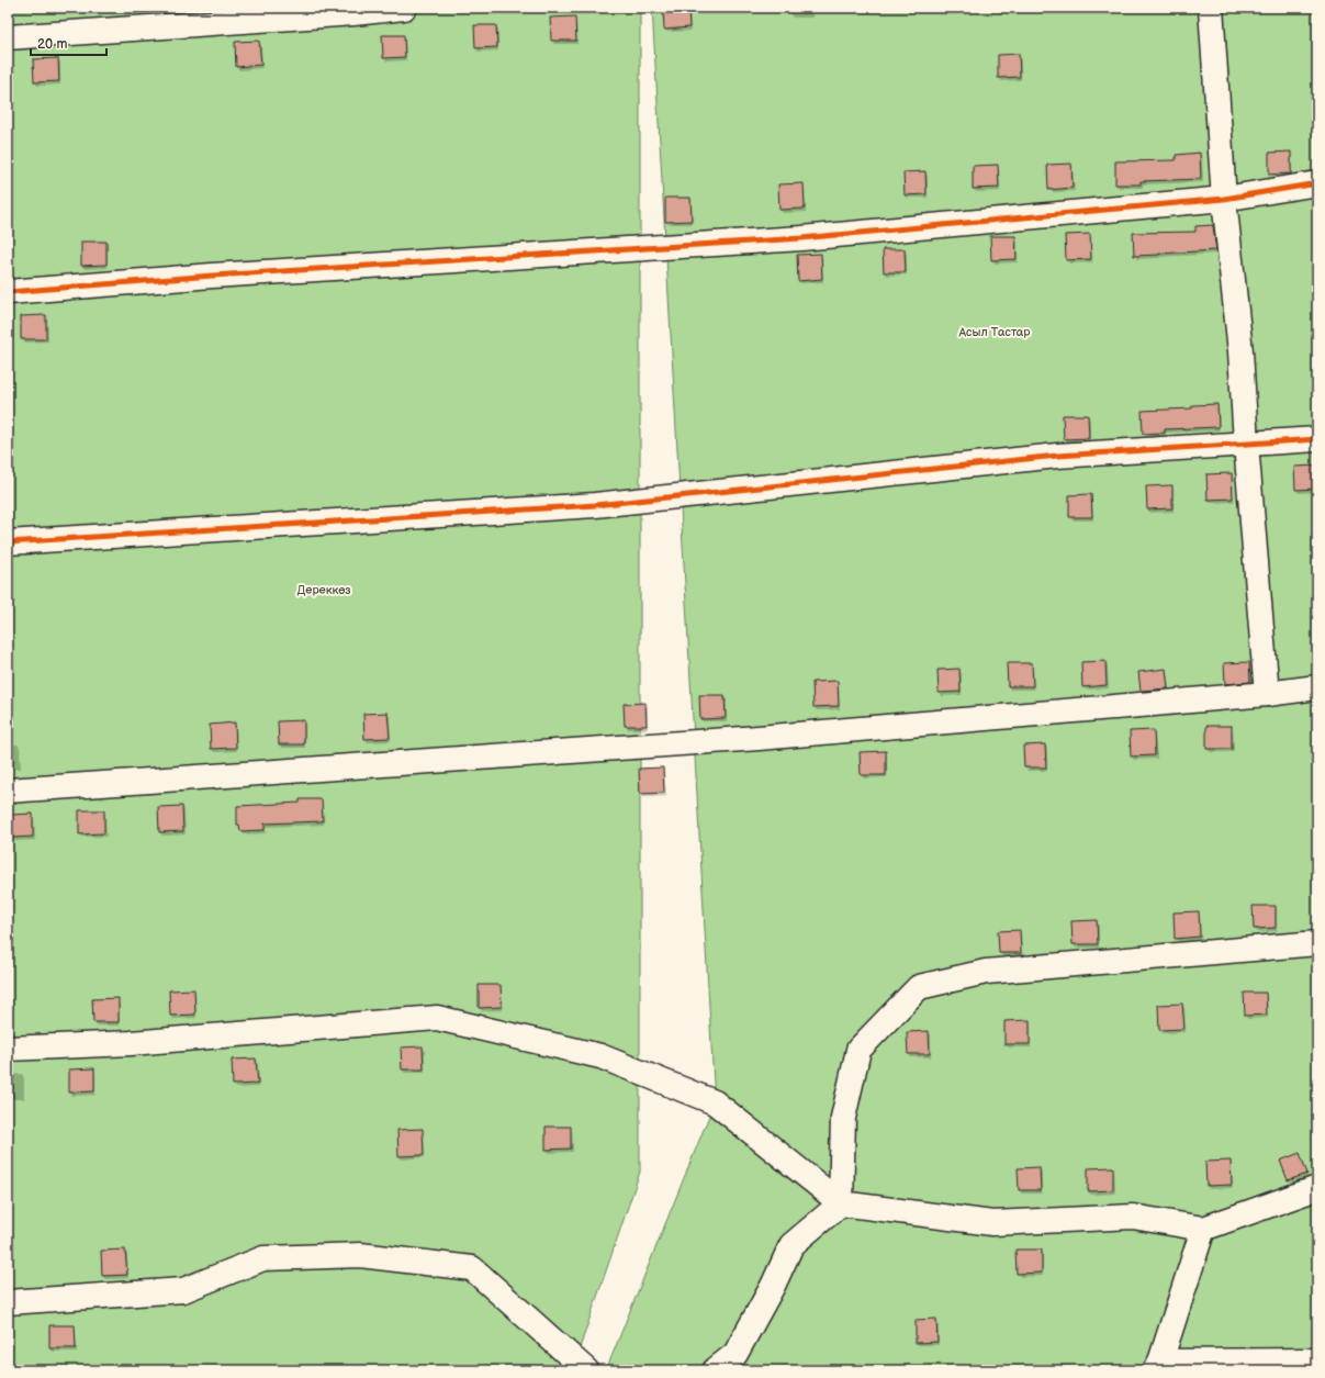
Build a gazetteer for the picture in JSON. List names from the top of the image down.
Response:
{
  "parks": ["Асыл Тастар", "Дереккөз"],
  "scale_bar": "20 m"
}
